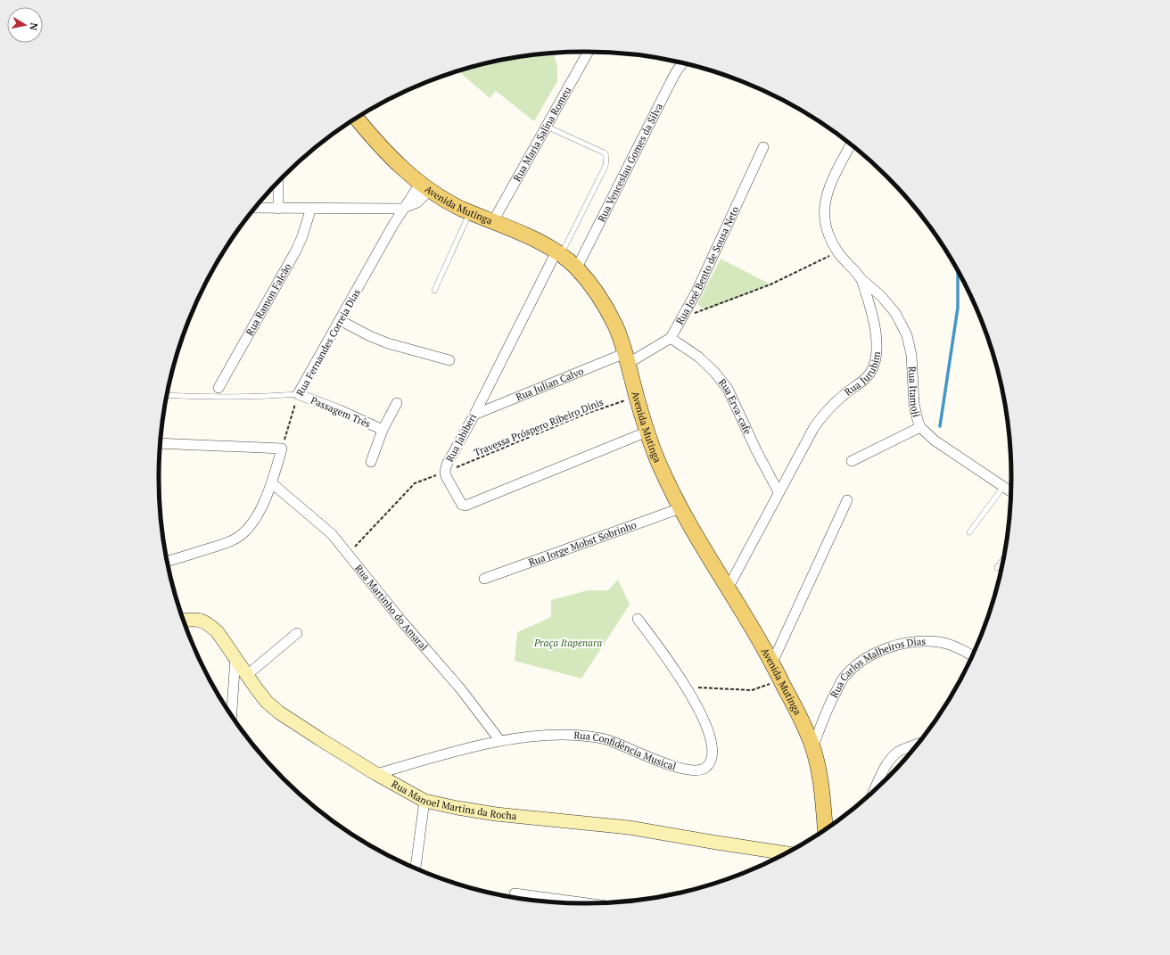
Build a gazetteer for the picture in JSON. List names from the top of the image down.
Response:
{
  "streets": {
    "main road": ["Avenida Mutinga", "Rua Manoel Martins da Rocha"],
    "street": [
      "Rua Maria Salina Romeu",
      "Rua Venceslau Gomes da Silva",
      "Rua José Bento de Sousa Neto",
      "Rua Ramon Falcão",
      "Rua Fernandes Correia Dias",
      "Rua Jurubim",
      "Rua Julian Calvo",
      "Rua Itamoji",
      "Rua Erva-cafe",
      "Passagem Três",
      "Rua Jabiberi",
      "Rua Jorge Mobst Sobrinho",
      "Rua Martinho do Amaral",
      "Rua Carlos Malheiros Dias",
      "Rua Confidência Musical"
    ],
    "path": ["Travessa Próspero Ribeiro Dinis"]
  },
  "crossings": [
    ["Rua Maria Salina Romeu", "Avenida Mutinga"],
    ["Rua Venceslau Gomes da Silva", "Avenida Mutinga"],
    ["Avenida Mutinga", "Rua José Bento de Sousa Neto"],
    ["Avenida Mutinga", "Rua Jurubim"],
    ["Avenida Mutinga", "Rua Julian Calvo"],
    ["Avenida Mutinga", "Rua Jabiberi"],
    ["Avenida Mutinga", "Rua Jorge Mobst Sobrinho"],
    ["Avenida Mutinga", "Rua Carlos Malheiros Dias"],
    ["Rua José Bento de Sousa Neto", "Rua Julian Calvo"],
    ["Rua José Bento de Sousa Neto", "Rua Erva-cafe"],
    ["Rua Fernandes Correia Dias", "Passagem Três"],
    ["Rua Jurubim", "Rua Itamoji"],
    ["Rua Jurubim", "Rua Erva-cafe"],
    ["Rua Julian Calvo", "Rua Jabiberi"],
    ["Travessa Próspero Ribeiro Dinis", "Rua Jabiberi"],
    ["Travessa Próspero Ribeiro Dinis", "Rua Martinho do Amaral"],
    ["Rua Martinho do Amaral", "Rua Confidência Musical"],
    ["Rua Confidência Musical", "Rua Manoel Martins da Rocha"]
  ],
  "parks": ["Praça Itapenara"],
  "north": "right"
}
